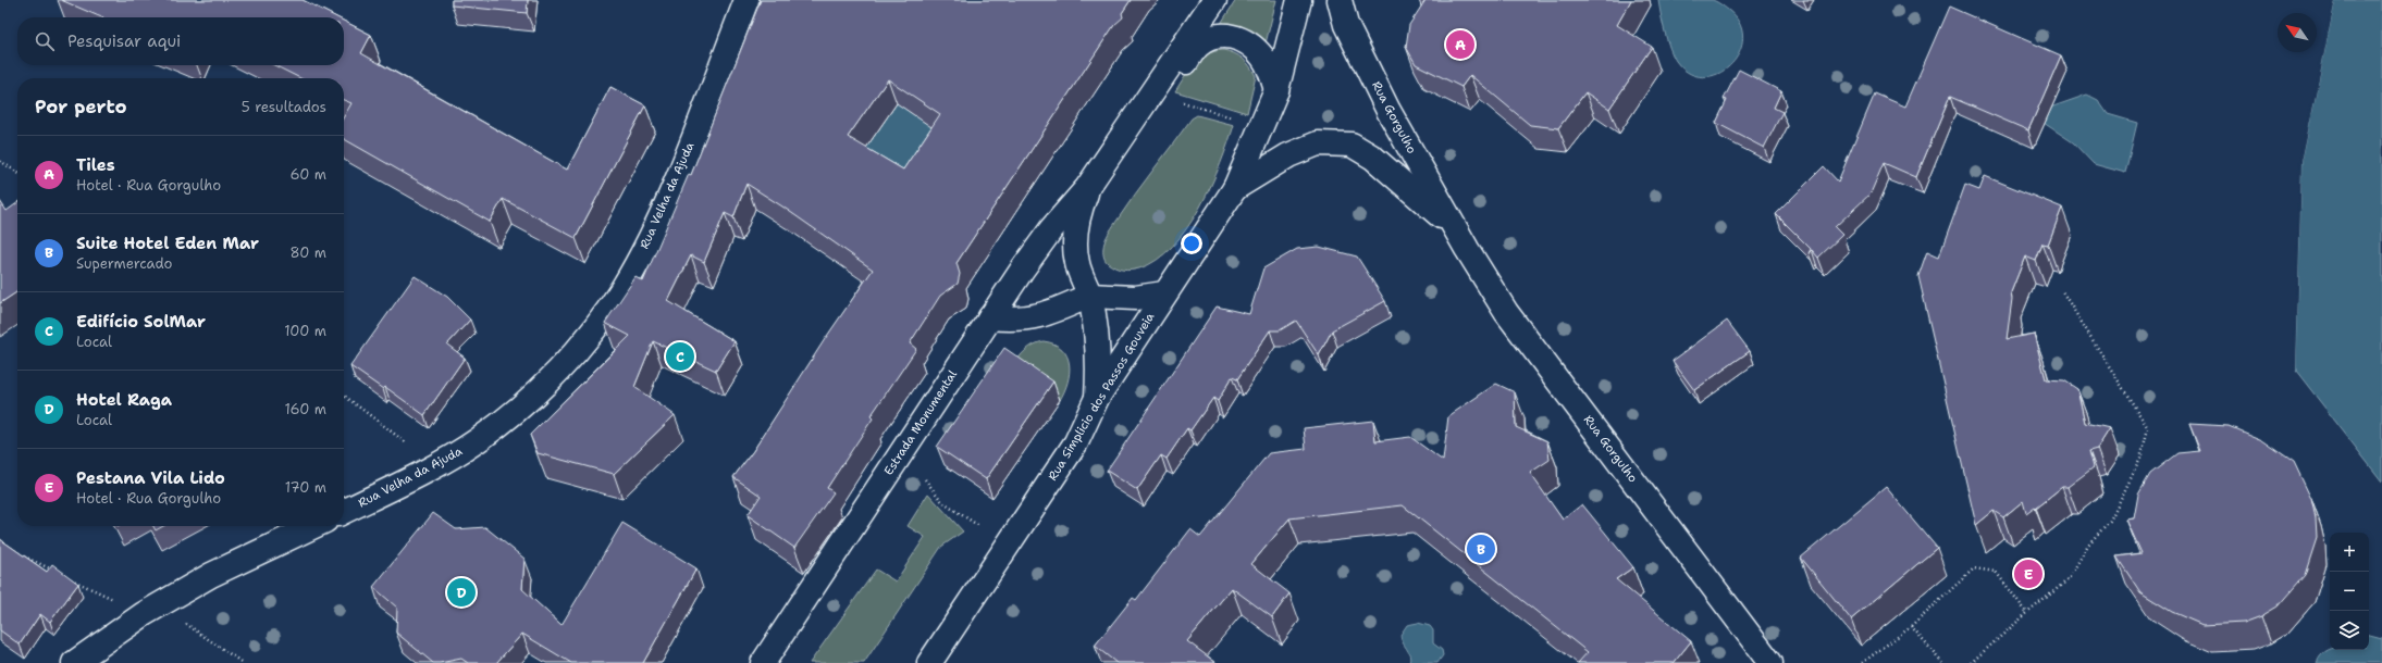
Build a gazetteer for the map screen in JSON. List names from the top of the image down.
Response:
{
  "streets": {
    "street": [
      "Rua Gorgulho",
      "Rua Velha da Ajuda",
      "Rua Simplicio dos Passos Gouveia",
      "Estrada Monumental"
    ]
  },
  "crossings": [
    ["Rua Gorgulho", "Rua Simplicio dos Passos Gouveia"],
    ["Rua Simplicio dos Passos Gouveia", "Estrada Monumental"]
  ],
  "north": "top left",
  "page": {
    "search": "Pesquisar aqui",
    "pins": [
      "A",
      "C",
      "B",
      "E",
      "D"
    ],
    "heading": ["Por perto", "5 resultados"],
    "list": [
      {
        "mark": "A",
        "name": "Tiles",
        "note": "Hotel · Rua Gorgulho",
        "value": "60 m"
      },
      {
        "mark": "B",
        "name": "Suite Hotel Eden Mar",
        "note": "Supermercado",
        "value": "80 m"
      },
      {
        "mark": "C",
        "name": "Edifício SolMar",
        "note": "Local",
        "value": "100 m"
      },
      {
        "mark": "D",
        "name": "Hotel Raga",
        "note": "Local",
        "value": "160 m"
      },
      {
        "mark": "E",
        "name": "Pestana Vila Lido",
        "note": "Hotel · Rua Gorgulho",
        "value": "170 m"
      }
    ],
    "map_buttons": ["+", "−"]
  }
}
